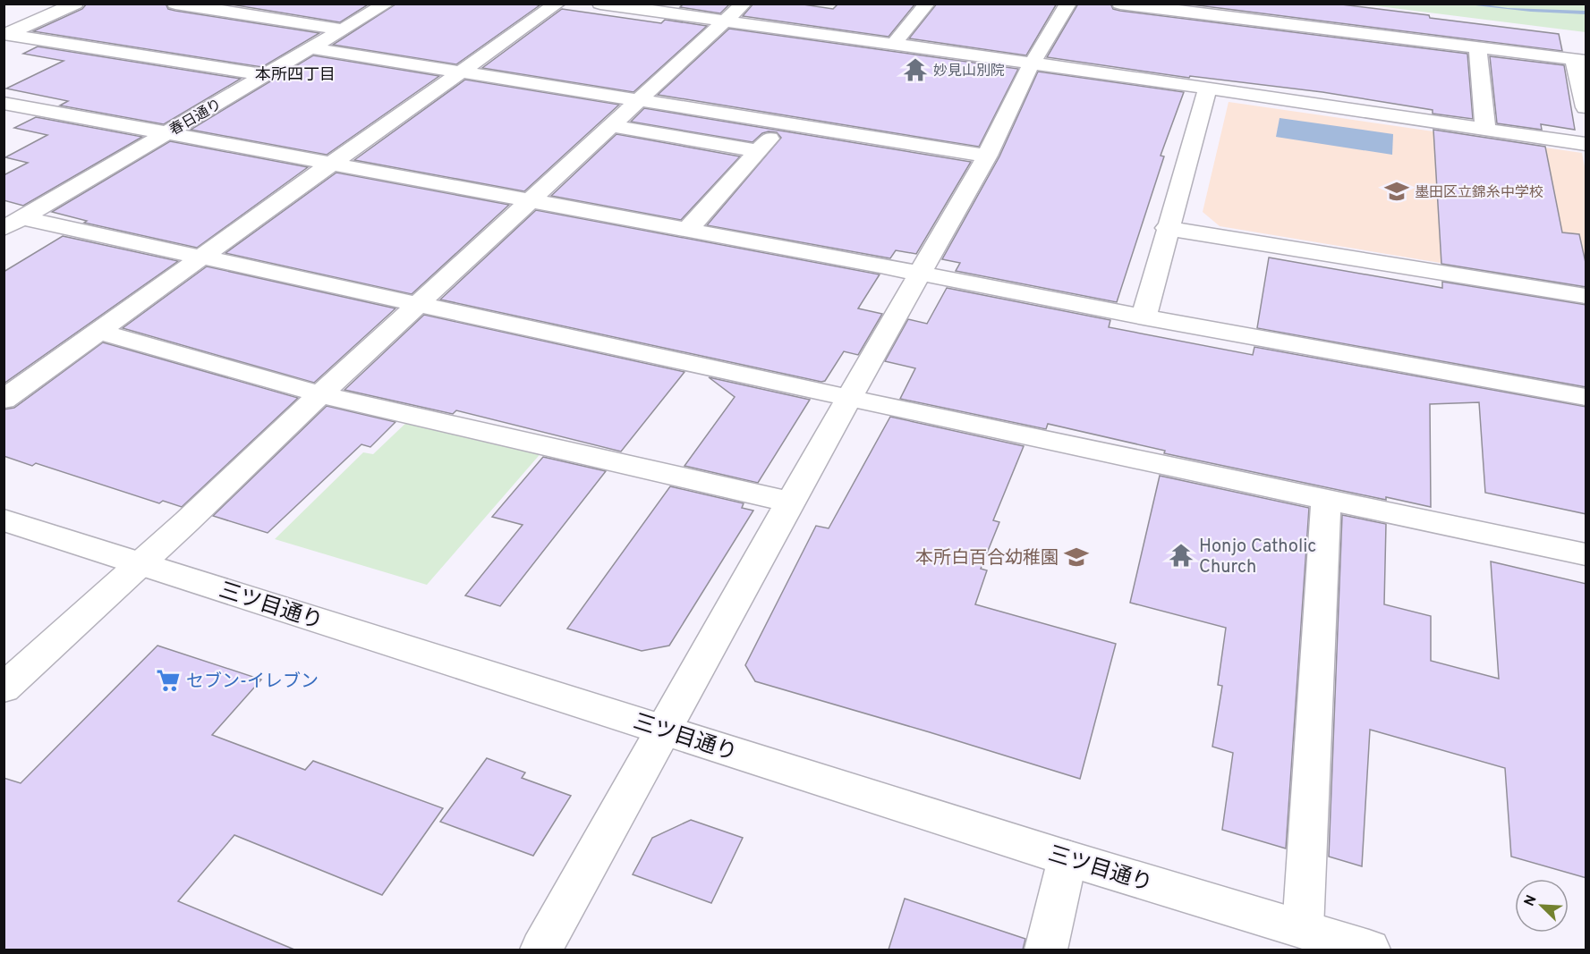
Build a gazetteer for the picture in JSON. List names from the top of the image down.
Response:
{
  "streets": {
    "street": ["春日通り", "三ツ目通り"]
  },
  "districts": ["本所四丁目"],
  "places": {
    "temple": ["妙見山別院", "Honjo Catholic Church"],
    "school or university": ["墨田区立錦糸中学校", "本所白百合幼稚園"],
    "supermarket": ["セブン-イレブン"]
  },
  "north": "top left"
}
